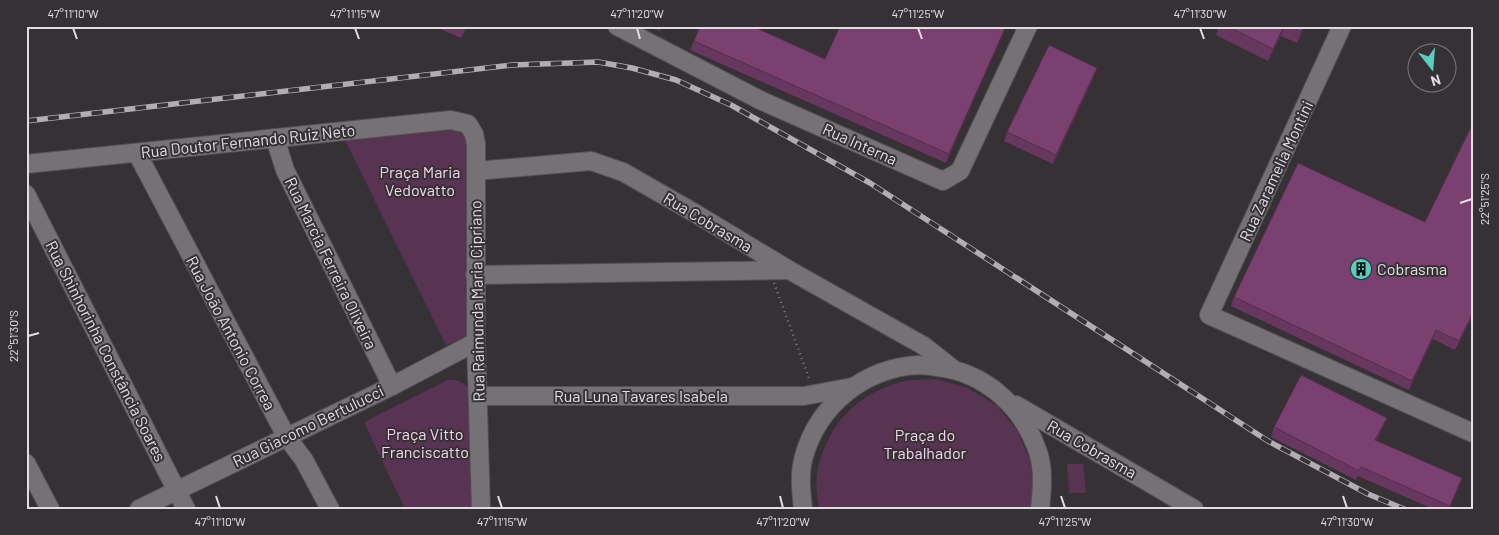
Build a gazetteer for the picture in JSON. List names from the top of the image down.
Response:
{
  "streets": {
    "street": [
      "Rua Doutor Fernando Ruiz Neto",
      "Rua Interna",
      "Rua Zaramelia Montini",
      "Rua Cobrasma",
      "Rua Marcia Ferreira Oliveira",
      "Rua Raimunda Maria Cipriano",
      "Rua João Antonio Correa",
      "Rua Shinhorinha Constância Soares",
      "Rua Luna Tavares Isabela",
      "Rua Giacomo Bertulucci"
    ]
  },
  "crossings": [
    ["Rua Doutor Fernando Ruiz Neto", "Rua Marcia Ferreira Oliveira"],
    ["Rua Doutor Fernando Ruiz Neto", "Rua Raimunda Maria Cipriano"],
    ["Rua Doutor Fernando Ruiz Neto", "Rua João Antonio Correa"],
    ["Rua Cobrasma", "Rua Raimunda Maria Cipriano"],
    ["Rua Marcia Ferreira Oliveira", "Rua Giacomo Bertulucci"],
    ["Rua Raimunda Maria Cipriano", "Rua Luna Tavares Isabela"],
    ["Rua Raimunda Maria Cipriano", "Rua Giacomo Bertulucci"],
    ["Rua João Antonio Correa", "Rua Giacomo Bertulucci"],
    ["Rua Shinhorinha Constância Soares", "Rua Giacomo Bertulucci"]
  ],
  "parks": ["Praça Maria Vedovatto", "Praça Vitto Franciscatto", "Praça do Trabalhador"],
  "places": {
    "building": ["Cobrasma"]
  },
  "north": "bottom",
  "coordinates": [
    "47°11'10\"W",
    "47°11'15\"W",
    "47°11'20\"W",
    "47°11'25\"W",
    "47°11'30\"W",
    "22°51'25\"S",
    "22°51'30\"S"
  ]
}
